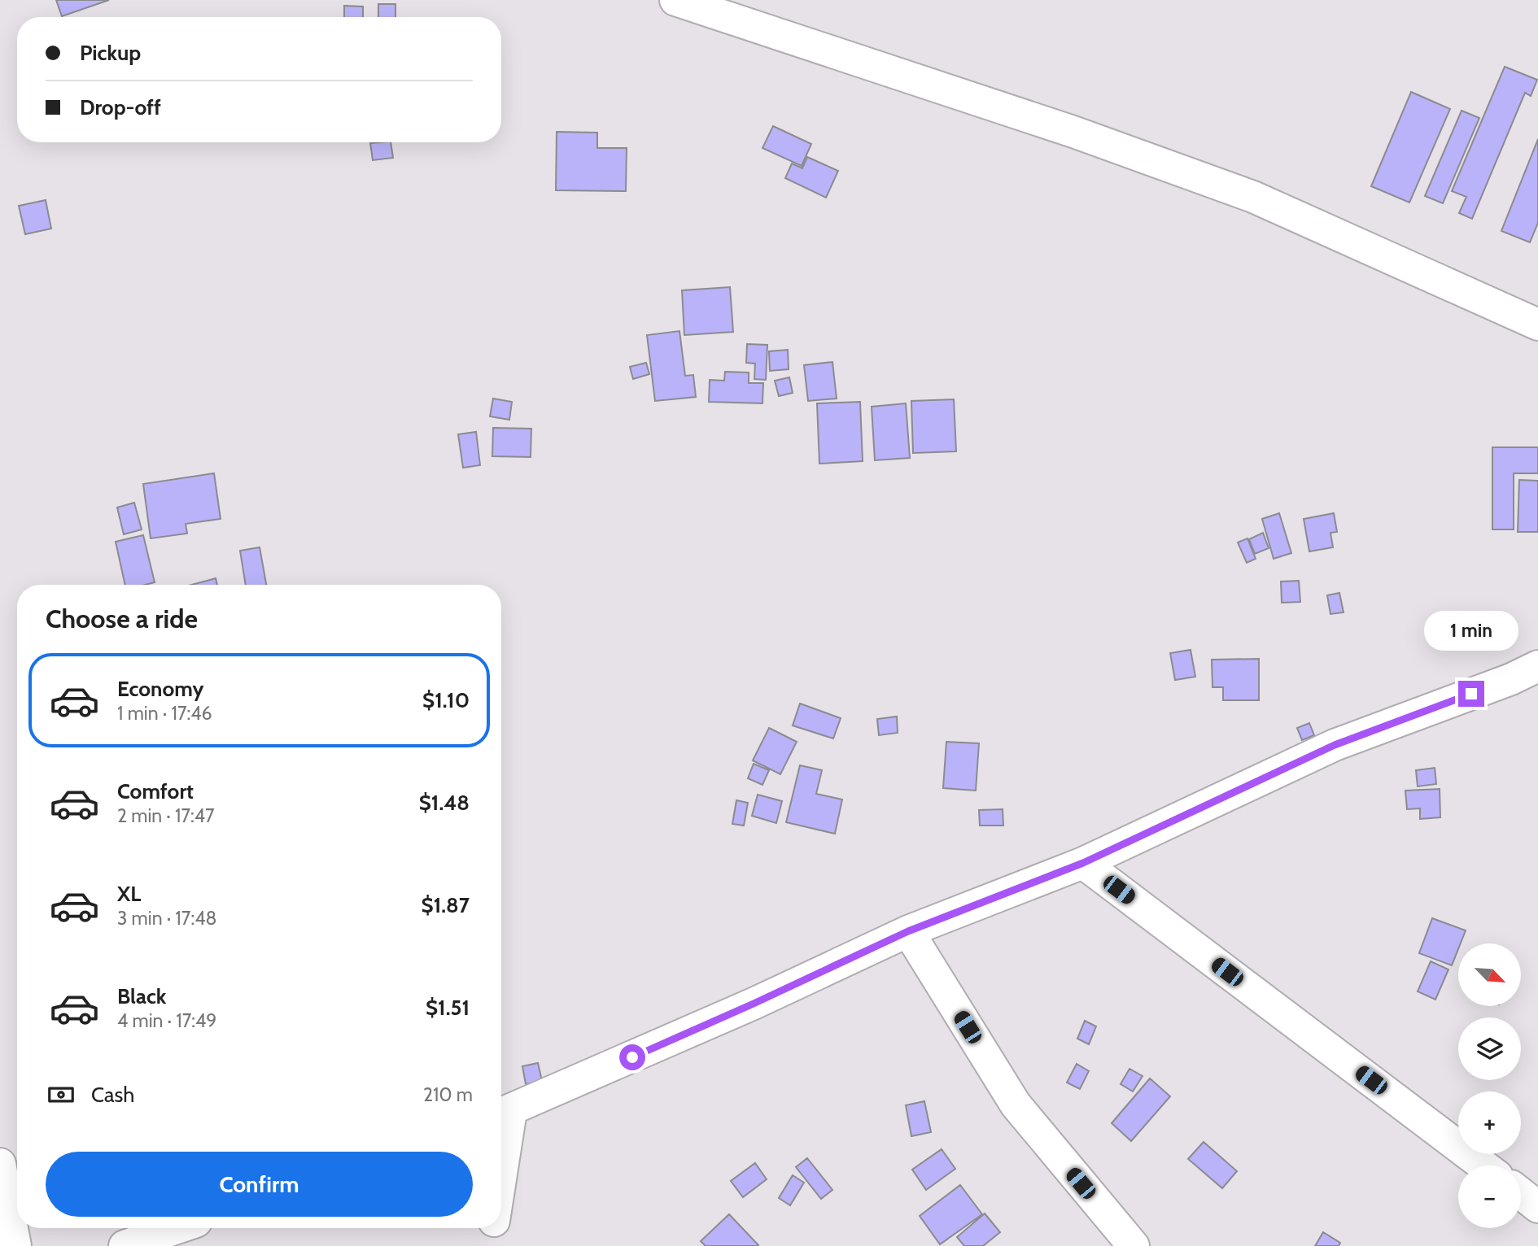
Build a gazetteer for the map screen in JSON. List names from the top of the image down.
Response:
{
  "north": "bottom right",
  "page": {
    "banner": ["Pickup", "Drop-off"],
    "heading": "Choose a ride",
    "bubble": "1 min",
    "list": [
      {
        "name": "Economy",
        "note": "1 min · 17:46",
        "value": "$1.10"
      },
      {
        "name": "Comfort",
        "note": "2 min · 17:47",
        "value": "$1.48"
      },
      {
        "name": "XL",
        "note": "3 min · 17:48",
        "value": "$1.87"
      },
      {
        "name": "Black",
        "note": "4 min · 17:49",
        "value": "$1.51"
      }
    ],
    "map_buttons": ["+", "−"],
    "pay": ["Cash", "210 m"],
    "buttons": "Confirm"
  }
}
